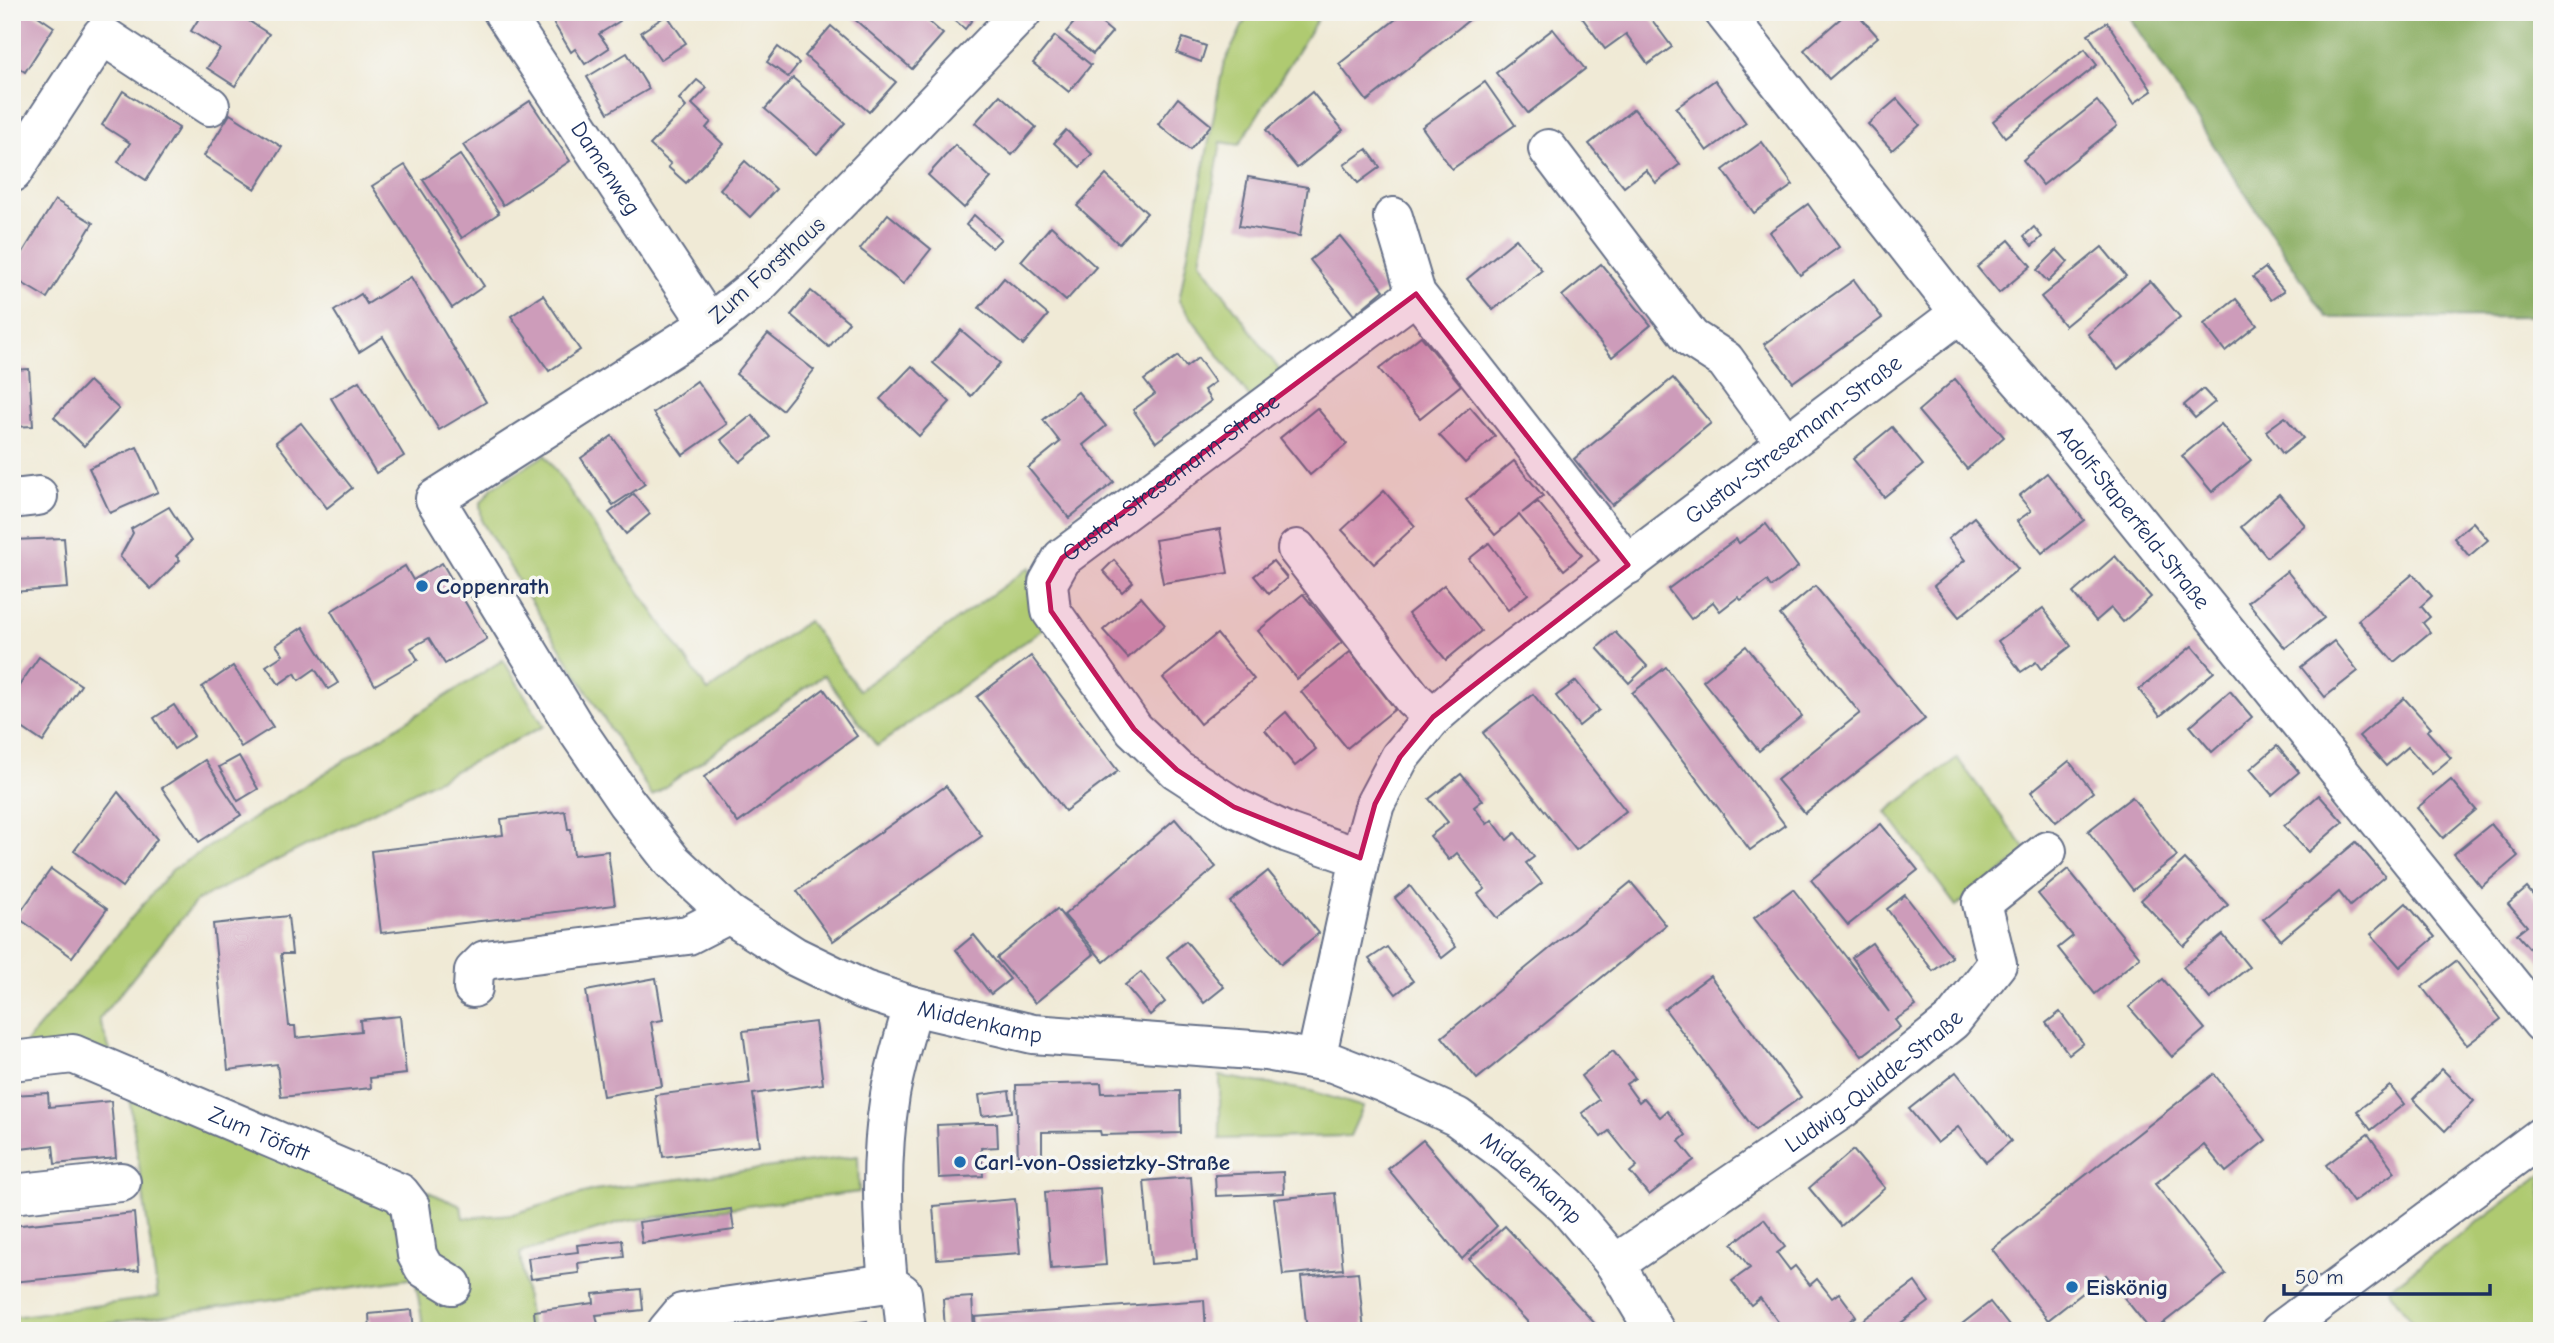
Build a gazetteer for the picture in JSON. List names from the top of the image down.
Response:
{
  "streets": {
    "street": [
      "Damenweg",
      "Zum Forsthaus",
      "Gustav-Stresemann-Straße",
      "Adolf-Staperfeld-Straße",
      "Middenkamp",
      "Ludwig-Quidde-Straße",
      "Zum Töfatt"
    ]
  },
  "crossings": [
    ["Damenweg", "Zum Forsthaus"],
    ["Zum Forsthaus", "Middenkamp"],
    ["Gustav-Stresemann-Straße", "Adolf-Staperfeld-Straße"],
    ["Gustav-Stresemann-Straße", "Middenkamp"],
    ["Middenkamp", "Ludwig-Quidde-Straße"]
  ],
  "places": ["Coppenrath", "Carl-von-Ossietzky-Straße", "Eiskönig"],
  "scale_bar": "50 m"
}
